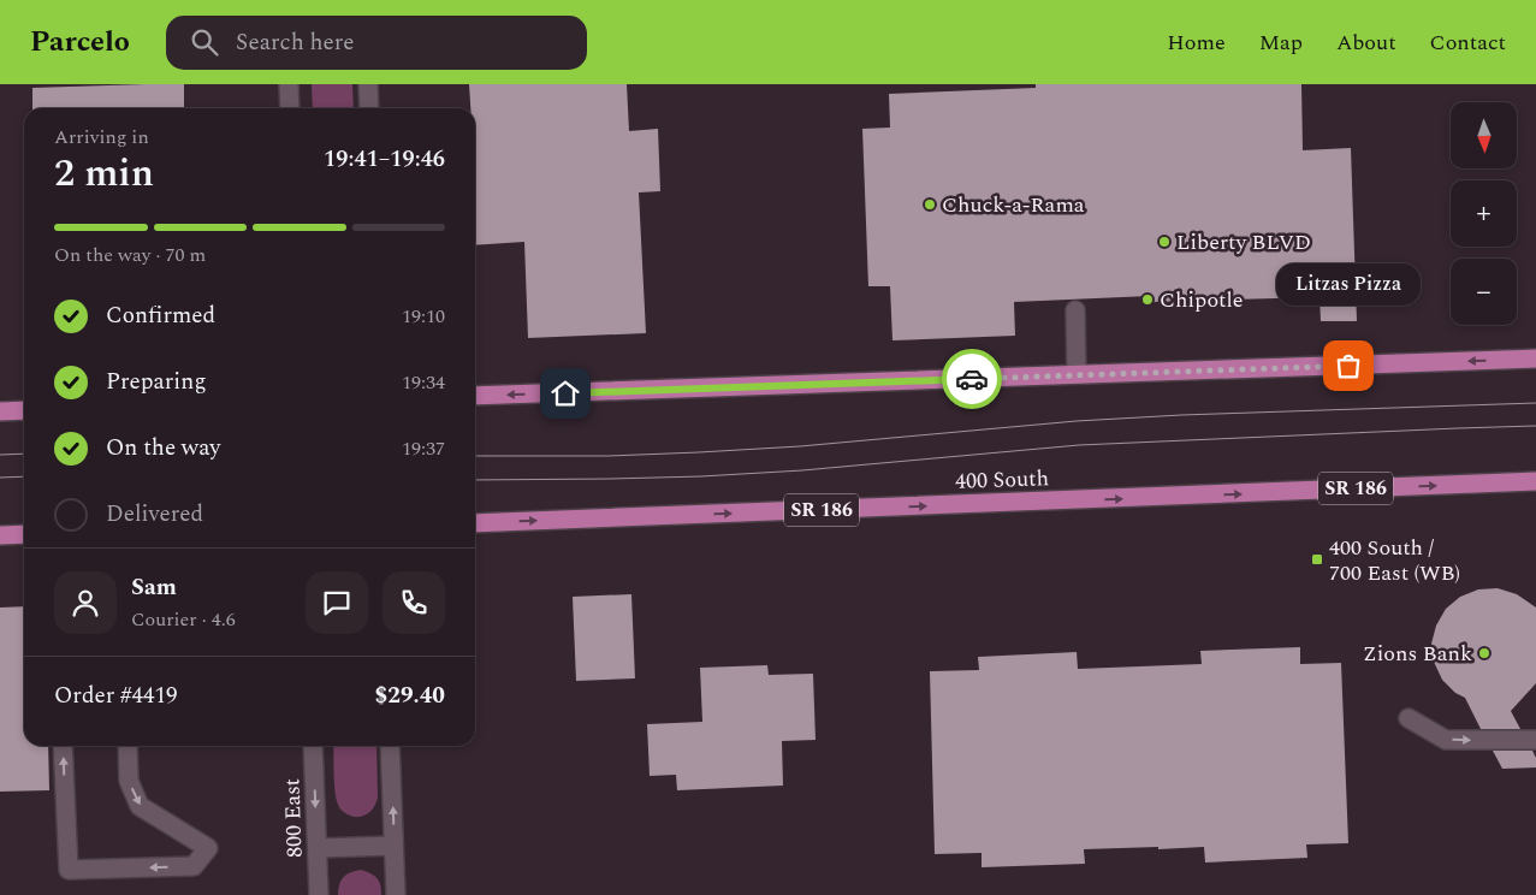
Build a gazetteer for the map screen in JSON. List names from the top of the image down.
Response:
{
  "streets": {
    "main road": ["400 South", "SR 186"],
    "street": ["800 East"]
  },
  "places": {
    "other": [
      "Chuck-a-Rama",
      "Liberty BLVD",
      "Chipotle",
      "Litzas Pizza",
      "Zions Bank"
    ],
    "transit": ["400 South / 700 East (WB)"]
  },
  "north": "bottom",
  "page": {
    "header": "Parcelo",
    "search": "Search here",
    "nav": [
      "Home",
      "Map",
      "About",
      "Contact"
    ],
    "map_buttons": ["+", "−"],
    "heading": ["2 min", "Arriving in", "19:41–19:46"],
    "panel": [
      "Sam",
      "Courier · 4.6",
      "Order #4419",
      "$29.40"
    ],
    "bar": "On the way · 70 m",
    "bubble": "Litzas Pizza",
    "list": [
      ["Confirmed", "19:10"],
      ["Preparing", "19:34"],
      ["On the way", "19:37"],
      "Delivered"
    ]
  }
}
